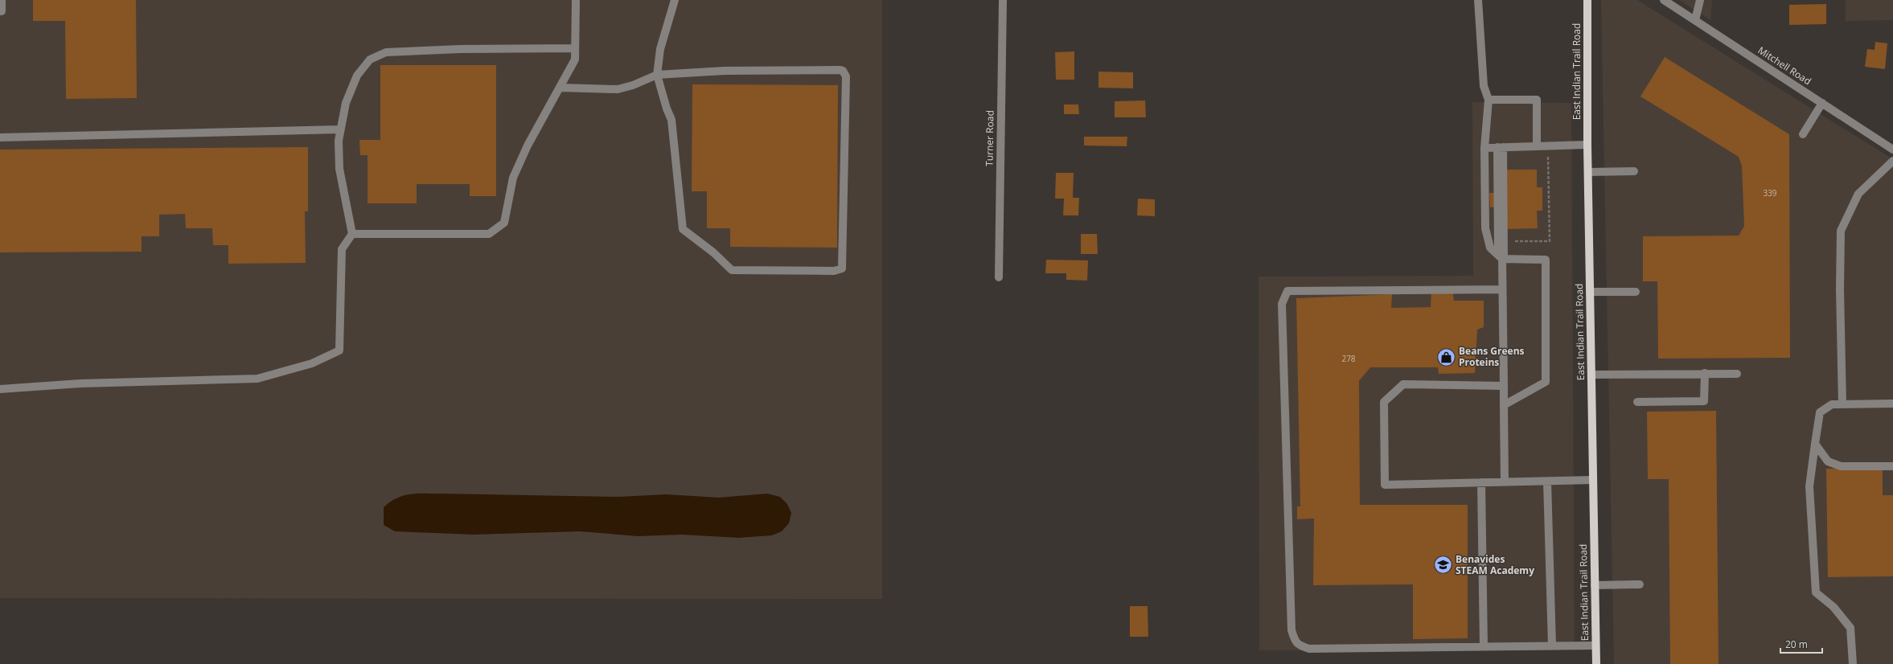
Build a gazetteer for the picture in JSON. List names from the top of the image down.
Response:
{
  "streets": {
    "main road": ["East Indian Trail Road"],
    "street": ["Mitchell Road", "Turner Road"]
  },
  "places": {
    "shop": ["Beans Greens Proteins"],
    "school or university": ["Benavides STEAM Academy"]
  },
  "house_numbers": ["339", "278"],
  "scale_bar": "20 m"
}
